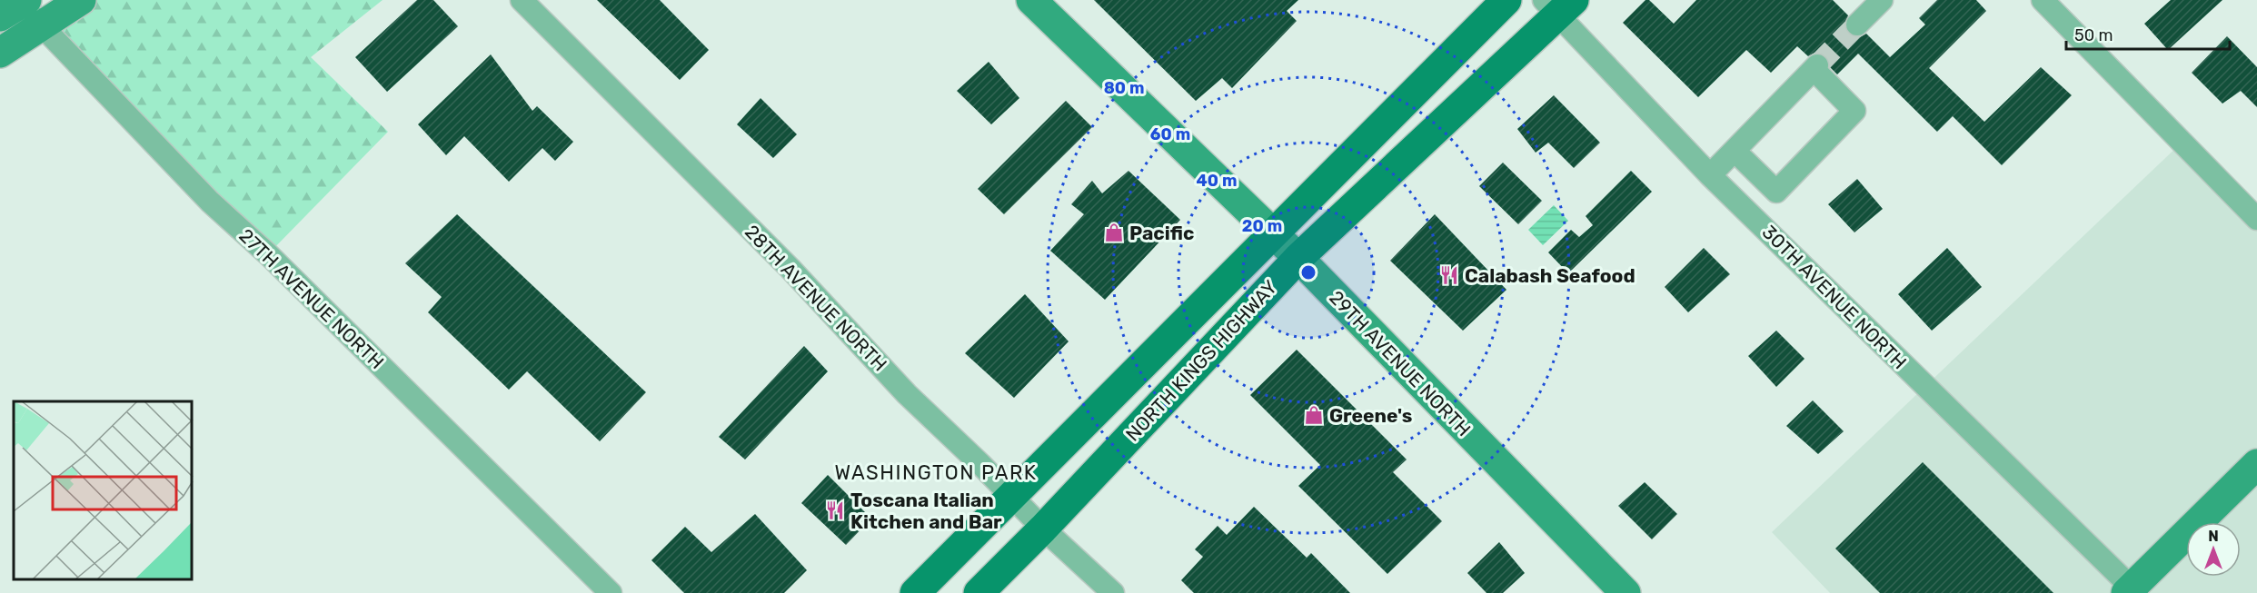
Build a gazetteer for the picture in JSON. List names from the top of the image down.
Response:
{
  "streets": {
    "main road": ["NORTH KINGS HIGHWAY", "29TH AVENUE NORTH"],
    "street": ["30TH AVENUE NORTH", "28TH AVENUE NORTH", "27TH AVENUE NORTH"]
  },
  "crossings": [
    ["30TH AVENUE NORTH", "NORTH KINGS HIGHWAY"],
    ["28TH AVENUE NORTH", "NORTH KINGS HIGHWAY"],
    ["NORTH KINGS HIGHWAY", "29TH AVENUE NORTH"]
  ],
  "districts": ["WASHINGTON PARK"],
  "places": {
    "shop": ["Pacific", "Greene's"],
    "restaurant": ["Calabash Seafood", "Toscana Italian Kitchen and Bar"]
  },
  "scale_bar": "50 m",
  "north": "top",
  "rings": [
    "80 m",
    "60 m",
    "40 m",
    "20 m"
  ]
}
